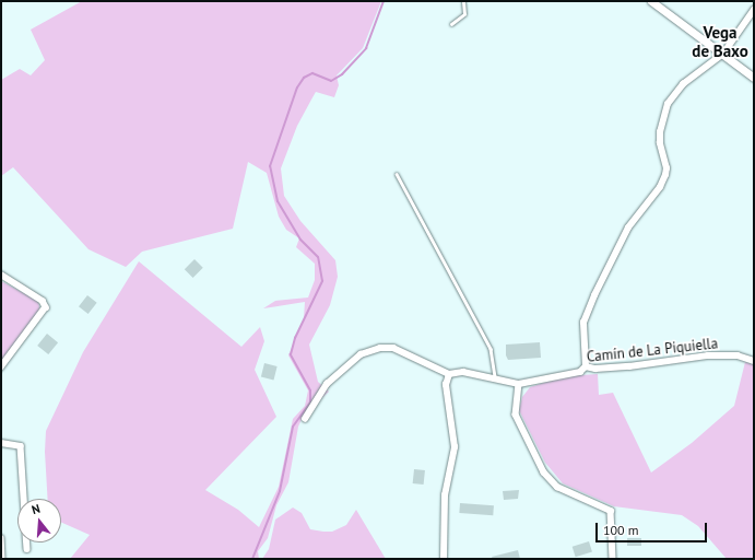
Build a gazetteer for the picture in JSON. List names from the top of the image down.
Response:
{
  "streets": {
    "street": ["Camín de La Piquiella"]
  },
  "districts": ["Vega de Baxo"],
  "scale_bar": "100 m",
  "north": "top"
}
